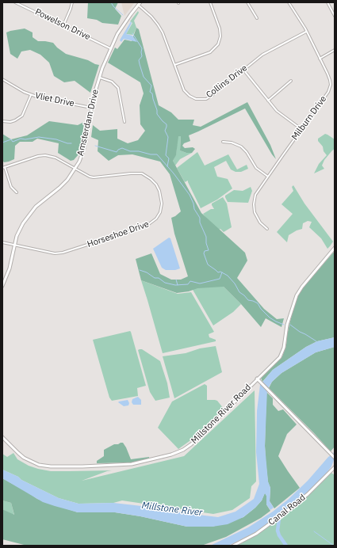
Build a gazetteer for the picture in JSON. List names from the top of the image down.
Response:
{
  "streets": {
    "street": [
      "Powelson Drive",
      "Collins Drive",
      "Vliet Drive",
      "Milburn Drive",
      "Amsterdam Drive",
      "Horseshoe Drive",
      "Millstone River Road",
      "Canal Road"
    ]
  },
  "crossings": [
    ["Powelson Drive", "Amsterdam Drive"],
    ["Collins Drive", "Milburn Drive"],
    ["Collins Drive", "Amsterdam Drive"],
    ["Vliet Drive", "Amsterdam Drive"],
    ["Amsterdam Drive", "Horseshoe Drive"]
  ],
  "water": ["Millstone River"]
}
